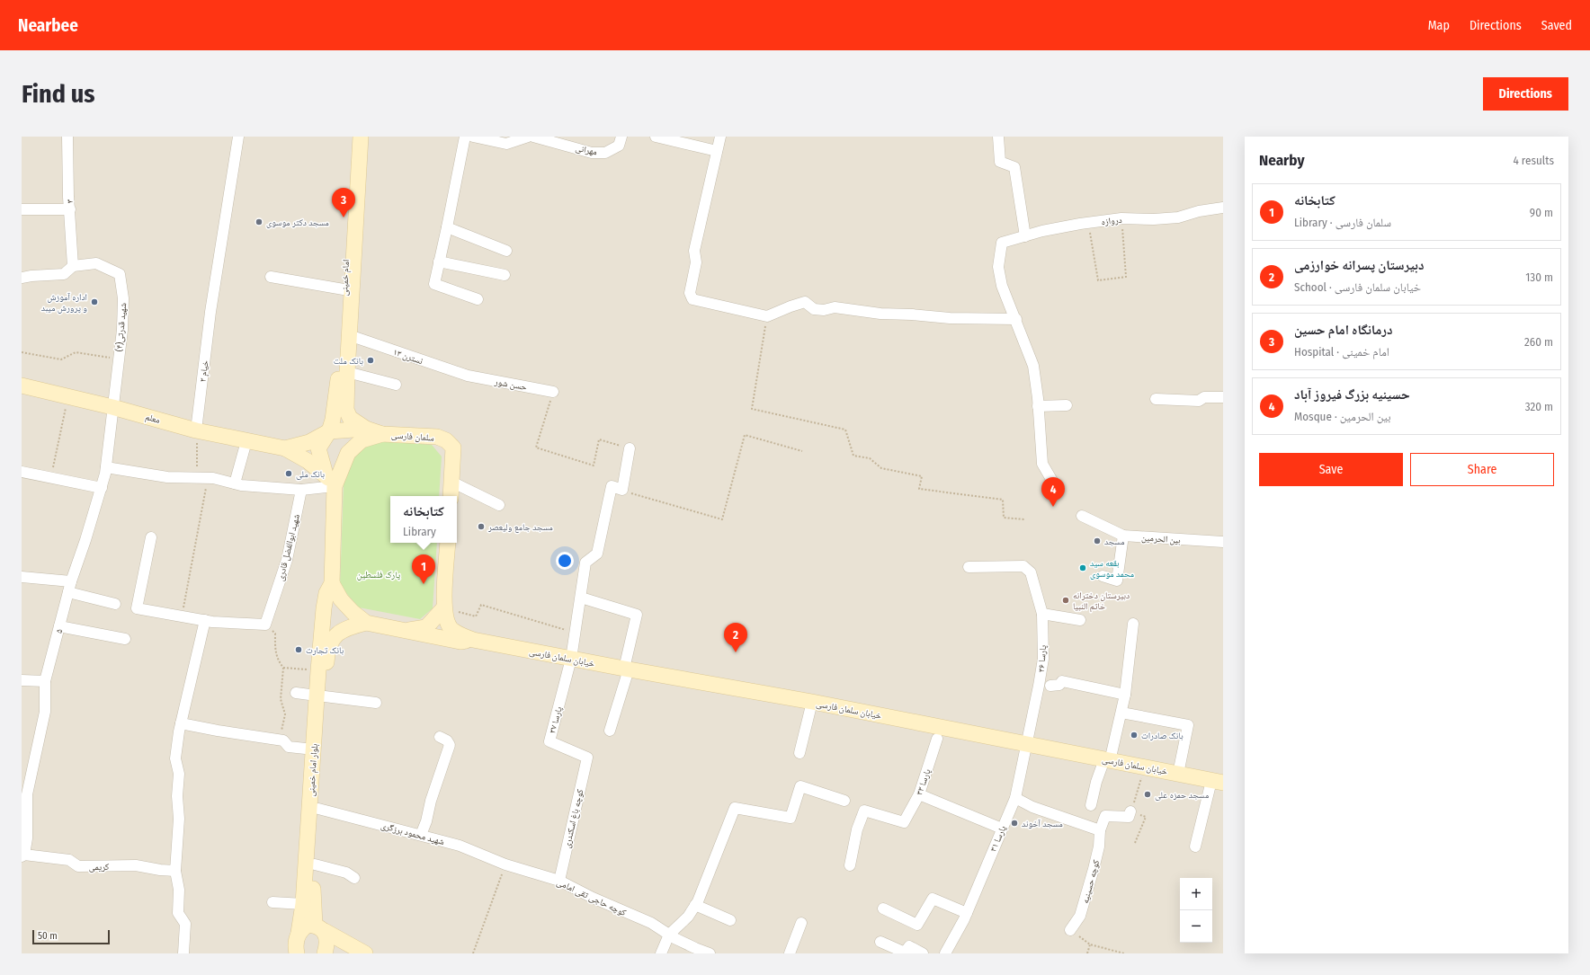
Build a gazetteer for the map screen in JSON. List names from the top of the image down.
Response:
{
  "streets": {
    "main road": [
      "امام خمینی",
      "معلم",
      "سلمان فارسی",
      "خیابان سلمان فارسی",
      "بلوار امام خمینی"
    ],
    "street": [
      "مهرانی",
      "۳",
      "دروازه",
      "شهید قدرتی(۴)",
      "نسترن ۱۳",
      "خیام ۲",
      "حسن شور",
      "بین الحرمین",
      "شهید ابوالفضل قادری",
      "۵",
      "پارسا ۳۶",
      "پارسا ۳۷",
      "پارسا ۳۳",
      "کوچه باغ اسکندری",
      "شهید محمود برزگری",
      "پارسا ۳۱",
      "کریمی",
      "کوچه حسینیه",
      "کوچه حاجی تقی امامی"
    ]
  },
  "crossings": [
    ["۳", "شهید قدرتی(۴)"],
    ["امام خمینی", "نسترن ۱۳"],
    ["شهید قدرتی(۴)", "معلم"],
    ["شهید قدرتی(۴)", "۵"],
    ["نسترن ۱۳", "حسن شور"],
    ["خیام ۲", "معلم"],
    ["معلم", "۵"],
    ["۵", "کریمی"],
    ["خیابان سلمان فارسی", "پارسا ۳۶"],
    ["خیابان سلمان فارسی", "پارسا ۳۷"],
    ["خیابان سلمان فارسی", "پارسا ۳۱"],
    ["پارسا ۳۶", "پارسا ۳۱"],
    ["پارسا ۳۷", "کوچه باغ اسکندری"],
    ["بلوار امام خمینی", "شهید محمود برزگری"],
    ["کوچه باغ اسکندری", "کوچه حاجی تقی امامی"],
    ["شهید محمود برزگری", "کوچه حاجی تقی امامی"]
  ],
  "parks": ["پارک فلسطین"],
  "places": [
    "مسجد دکتر موسوی",
    "اداره آموزش و پرورش میبد",
    "بانک ملت",
    "بانک ملی",
    "مسجد جامع ولیعصر",
    "مسجد",
    "بقعه سید محمد موسوی",
    "دبیرستان دخترانه خاتم النبیا",
    "بانک تجارت",
    "بانک صادرات",
    "مسجد حمزه علی",
    "مسجد آخوند"
  ],
  "scale_bar": "50 m",
  "page": {
    "header": "Nearbee",
    "nav": ["Map", "Directions", "Saved"],
    "buttons": [
      "Directions",
      ["Save", "Share"]
    ],
    "title": "Find us",
    "heading": ["Nearby", "4 results"],
    "list": [
      {
        "mark": "1",
        "name": "کتابخانه",
        "note": "Library · سلمان فارسی",
        "value": "90 m"
      },
      {
        "mark": "2",
        "name": "دبیرستان پسرانه خوارزمی",
        "note": "School · خیابان سلمان فارسی",
        "value": "130 m"
      },
      {
        "mark": "3",
        "name": "درمانگاه امام حسین",
        "note": "Hospital · امام خمینی",
        "value": "260 m"
      },
      {
        "mark": "4",
        "name": "حسینیه بزرگ فیروز آباد",
        "note": "Mosque · بین الحرمین",
        "value": "320 m"
      }
    ],
    "pins": [
      "3",
      "4",
      "1",
      "2"
    ],
    "popup": ["کتابخانه", "Library"],
    "map_buttons": ["+", "−"],
    "scale": "50 m"
  }
}
